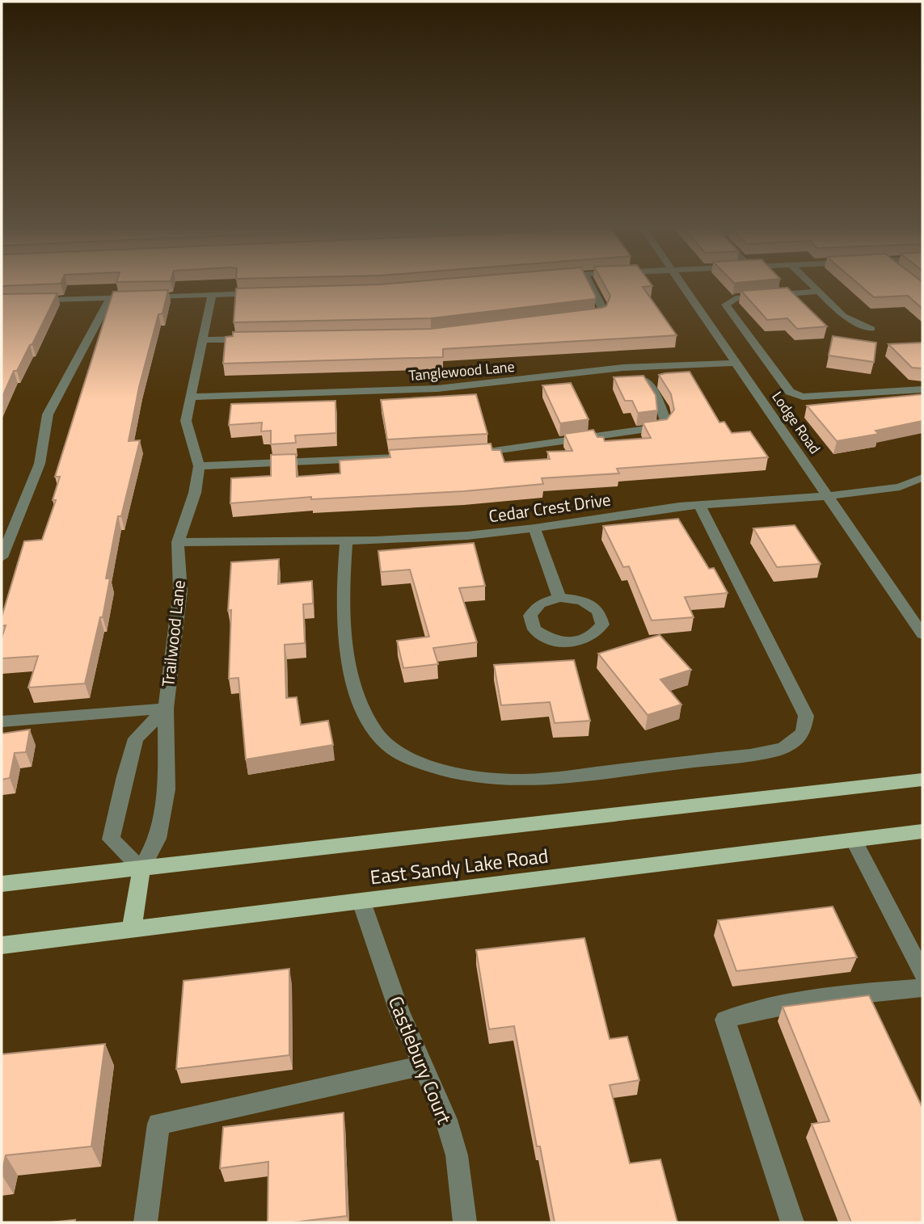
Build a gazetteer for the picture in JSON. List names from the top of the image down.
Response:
{
  "streets": {
    "main road": ["East Sandy Lake Road"],
    "street": [
      "Tanglewood Lane",
      "Lodge Road",
      "Cedar Crest Drive",
      "Trailwood Lane",
      "Castlebury Court"
    ]
  },
  "crossings": [
    ["Tanglewood Lane", "Lodge Road"],
    ["Tanglewood Lane", "Trailwood Lane"],
    ["Lodge Road", "Cedar Crest Drive"],
    ["Cedar Crest Drive", "Trailwood Lane"],
    ["Trailwood Lane", "East Sandy Lake Road"],
    ["East Sandy Lake Road", "Castlebury Court"]
  ]
}
